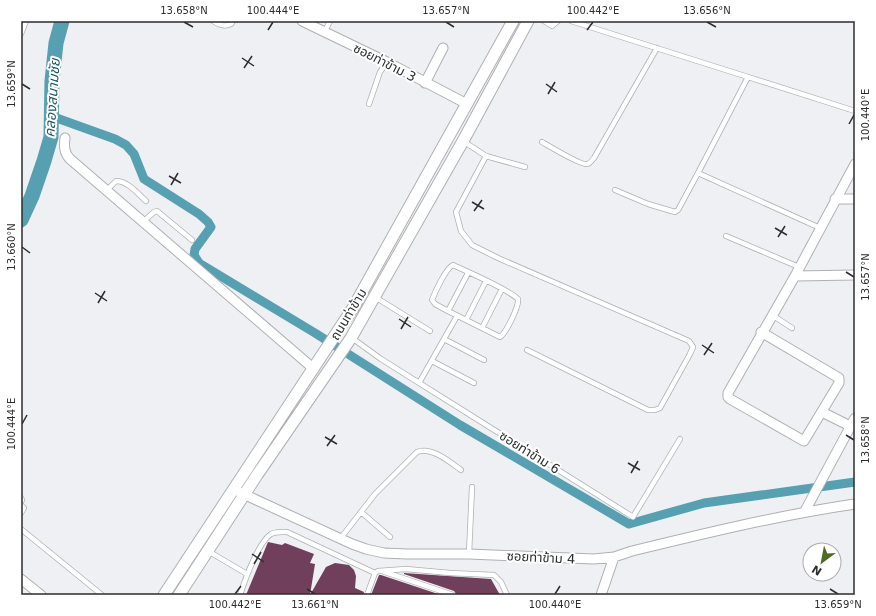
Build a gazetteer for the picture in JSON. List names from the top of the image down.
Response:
{
  "streets": {
    "street": ["ซอยท่าข้าม 3", "ถนนท่าข้าม", "ซอยท่าข้าม 4"],
    "lane": ["ซอยท่าข้าม 6"]
  },
  "crossings": [
    ["ซอยท่าข้าม 3", "ถนนท่าข้าม"],
    ["ถนนท่าข้าม", "ซอยท่าข้าม 6"],
    ["ถนนท่าข้าม", "ซอยท่าข้าม 4"]
  ],
  "water": ["คลองสนามชัย"],
  "north": "bottom left",
  "coordinates": [
    "13.658°N",
    "100.444°E",
    "13.657°N",
    "100.442°E",
    "13.656°N",
    "13.659°N",
    "100.440°E",
    "13.660°N",
    "13.661°N"
  ]
}
